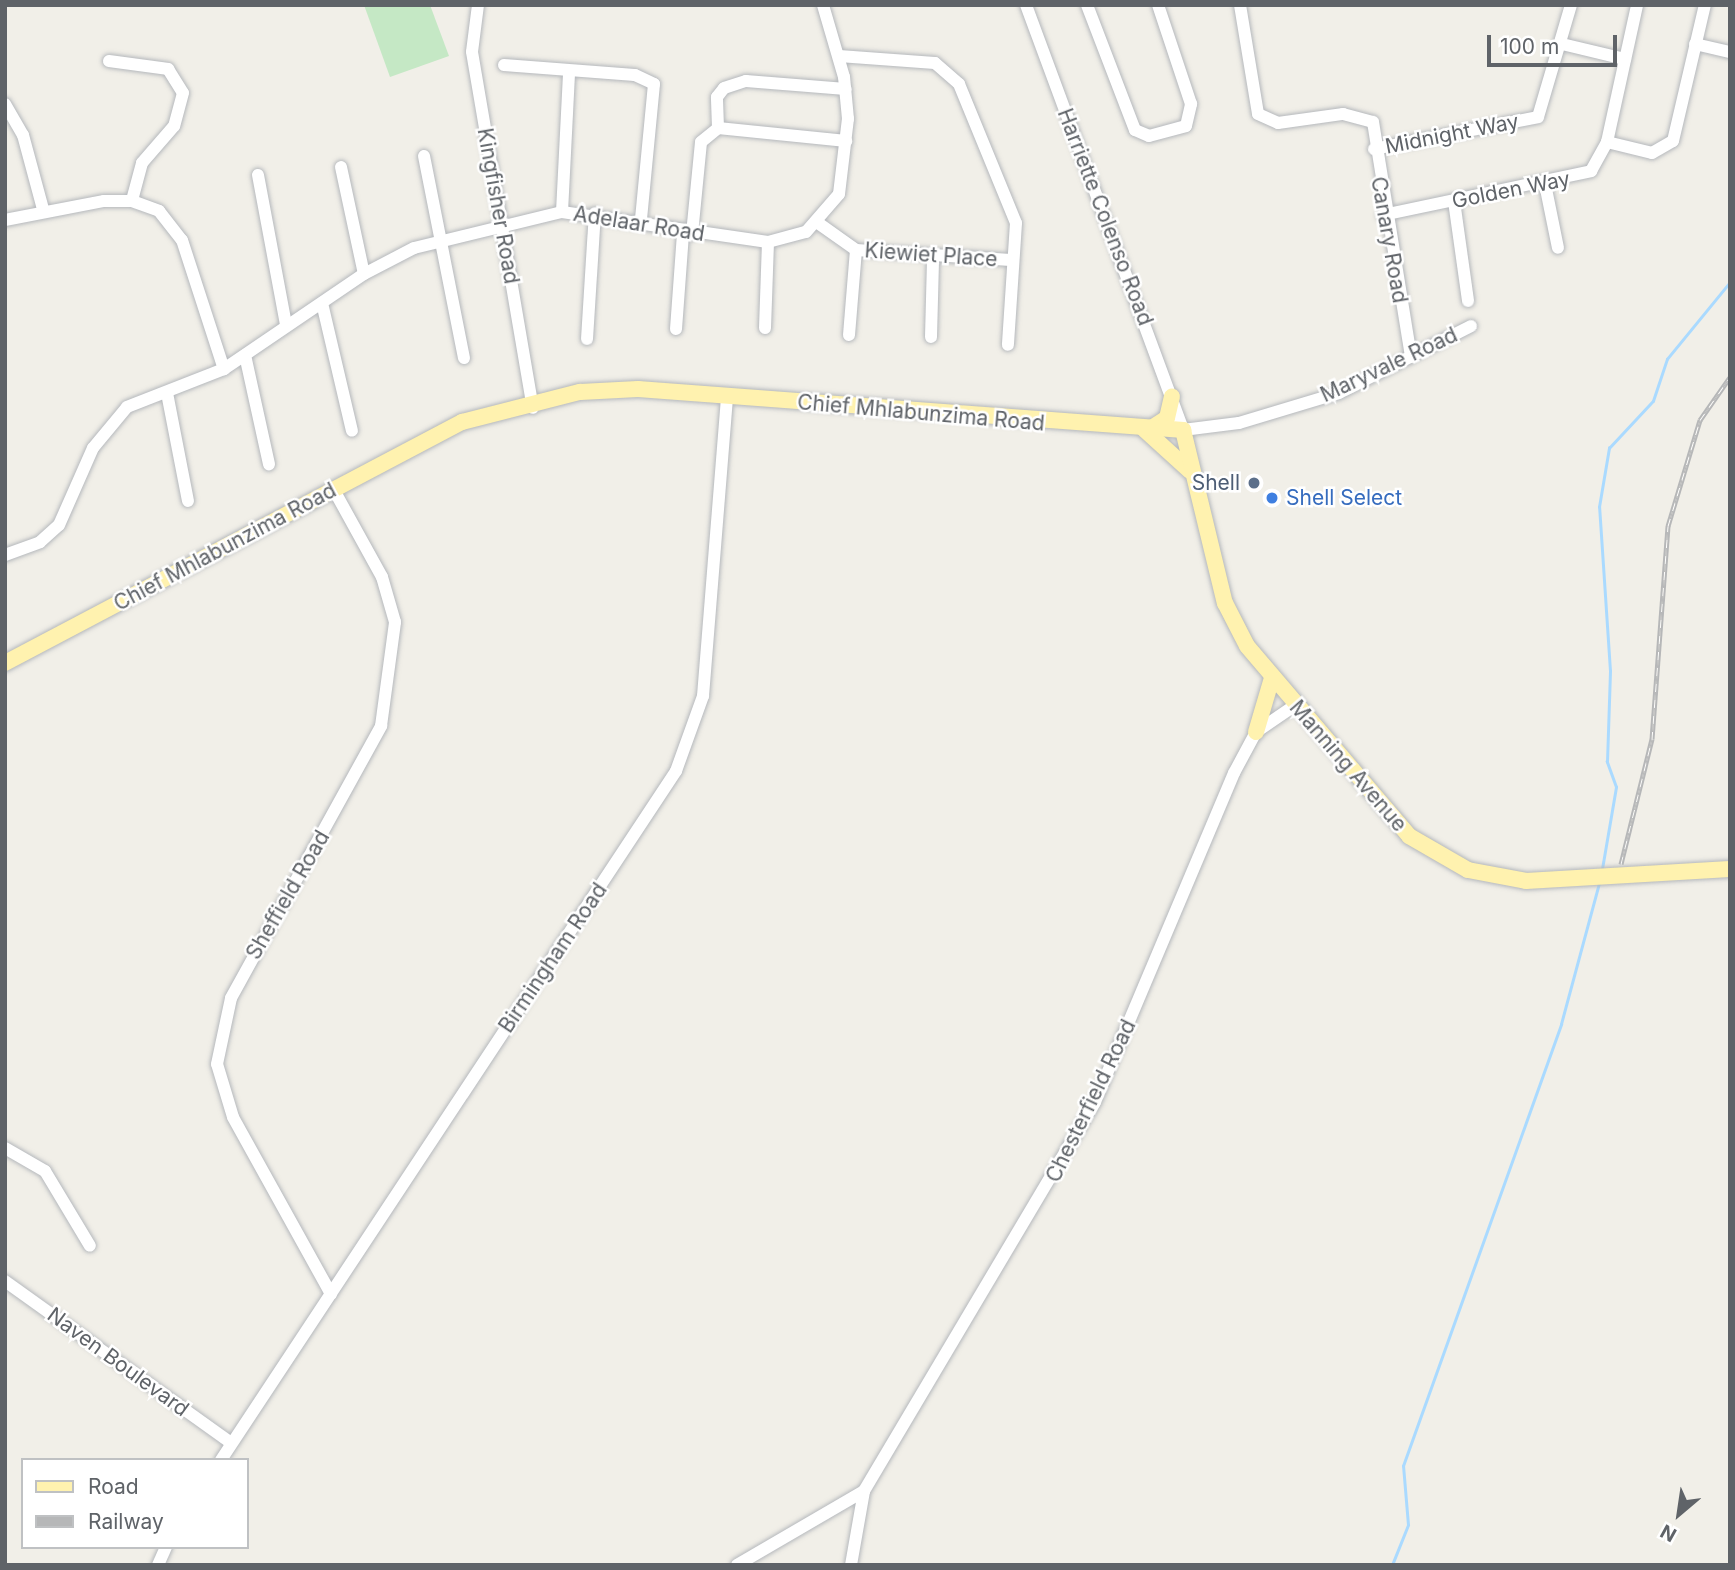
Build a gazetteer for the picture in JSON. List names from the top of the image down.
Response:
{
  "streets": {
    "main road": ["Chief Mhlabunzima Road", "Manning Avenue"],
    "street": [
      "Midnight Way",
      "Golden Way",
      "Kingfisher Road",
      "Harriette Colenso Road",
      "Adelaar Road",
      "Canary Road",
      "Kiewiet Place",
      "Maryvale Road",
      "Sheffield Road",
      "Birmingham Road",
      "Chesterfield Road",
      "Naven Boulevard"
    ]
  },
  "crossings": [
    ["Midnight Way", "Canary Road"],
    ["Golden Way", "Canary Road"],
    ["Kingfisher Road", "Adelaar Road"],
    ["Kingfisher Road", "Chief Mhlabunzima Road"],
    ["Harriette Colenso Road", "Maryvale Road"],
    ["Harriette Colenso Road", "Chief Mhlabunzima Road"],
    ["Harriette Colenso Road", "Manning Avenue"],
    ["Adelaar Road", "Kiewiet Place"],
    ["Canary Road", "Maryvale Road"],
    ["Maryvale Road", "Chief Mhlabunzima Road"],
    ["Maryvale Road", "Manning Avenue"],
    ["Chief Mhlabunzima Road", "Manning Avenue"],
    ["Chief Mhlabunzima Road", "Sheffield Road"],
    ["Chief Mhlabunzima Road", "Birmingham Road"],
    ["Sheffield Road", "Birmingham Road"],
    ["Birmingham Road", "Naven Boulevard"]
  ],
  "places": ["Shell", "Shell Select"],
  "legend": ["Road", "Railway"],
  "scale_bar": "100 m",
  "north": "bottom left"
}
